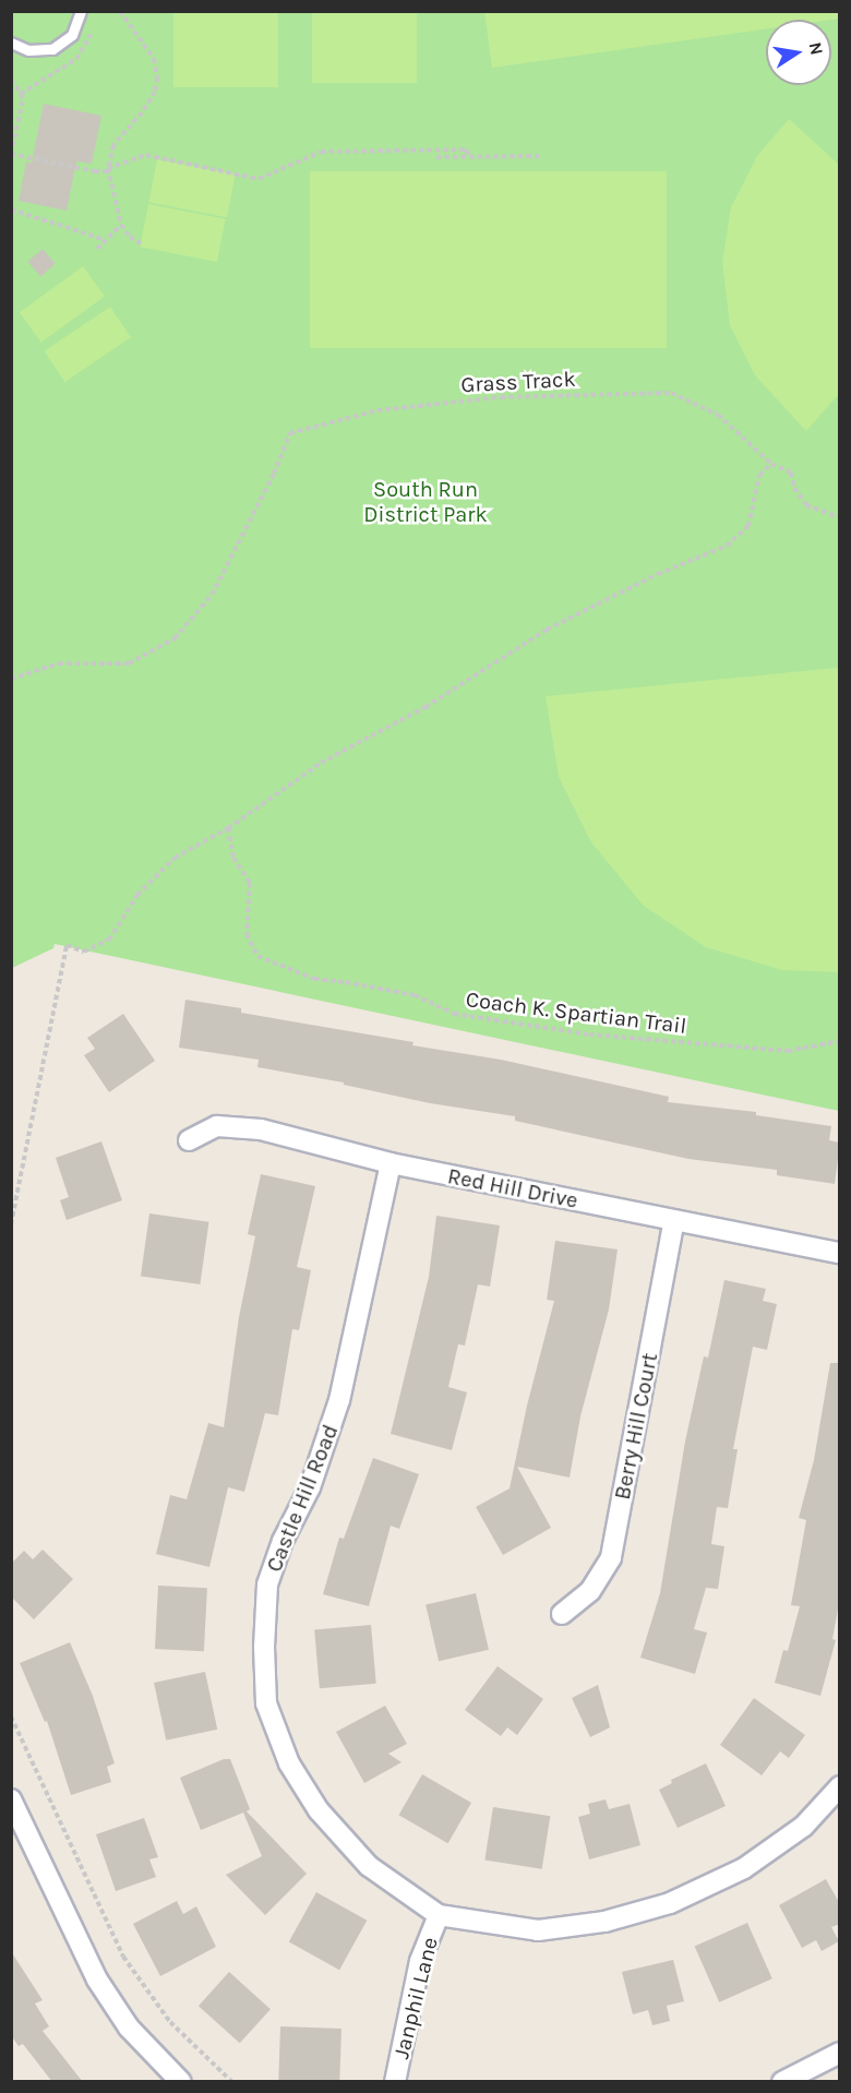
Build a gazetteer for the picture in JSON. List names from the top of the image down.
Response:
{
  "streets": {
    "street": [
      "Red Hill Drive",
      "Berry Hill Court",
      "Castle Hill Road",
      "Janphil Lane"
    ],
    "path": ["Grass Track", "Coach K. Spartian Trail"]
  },
  "crossings": [
    ["Red Hill Drive", "Berry Hill Court"],
    ["Red Hill Drive", "Castle Hill Road"],
    ["Castle Hill Road", "Janphil Lane"]
  ],
  "parks": ["South Run District Park"],
  "north": "right"
}
